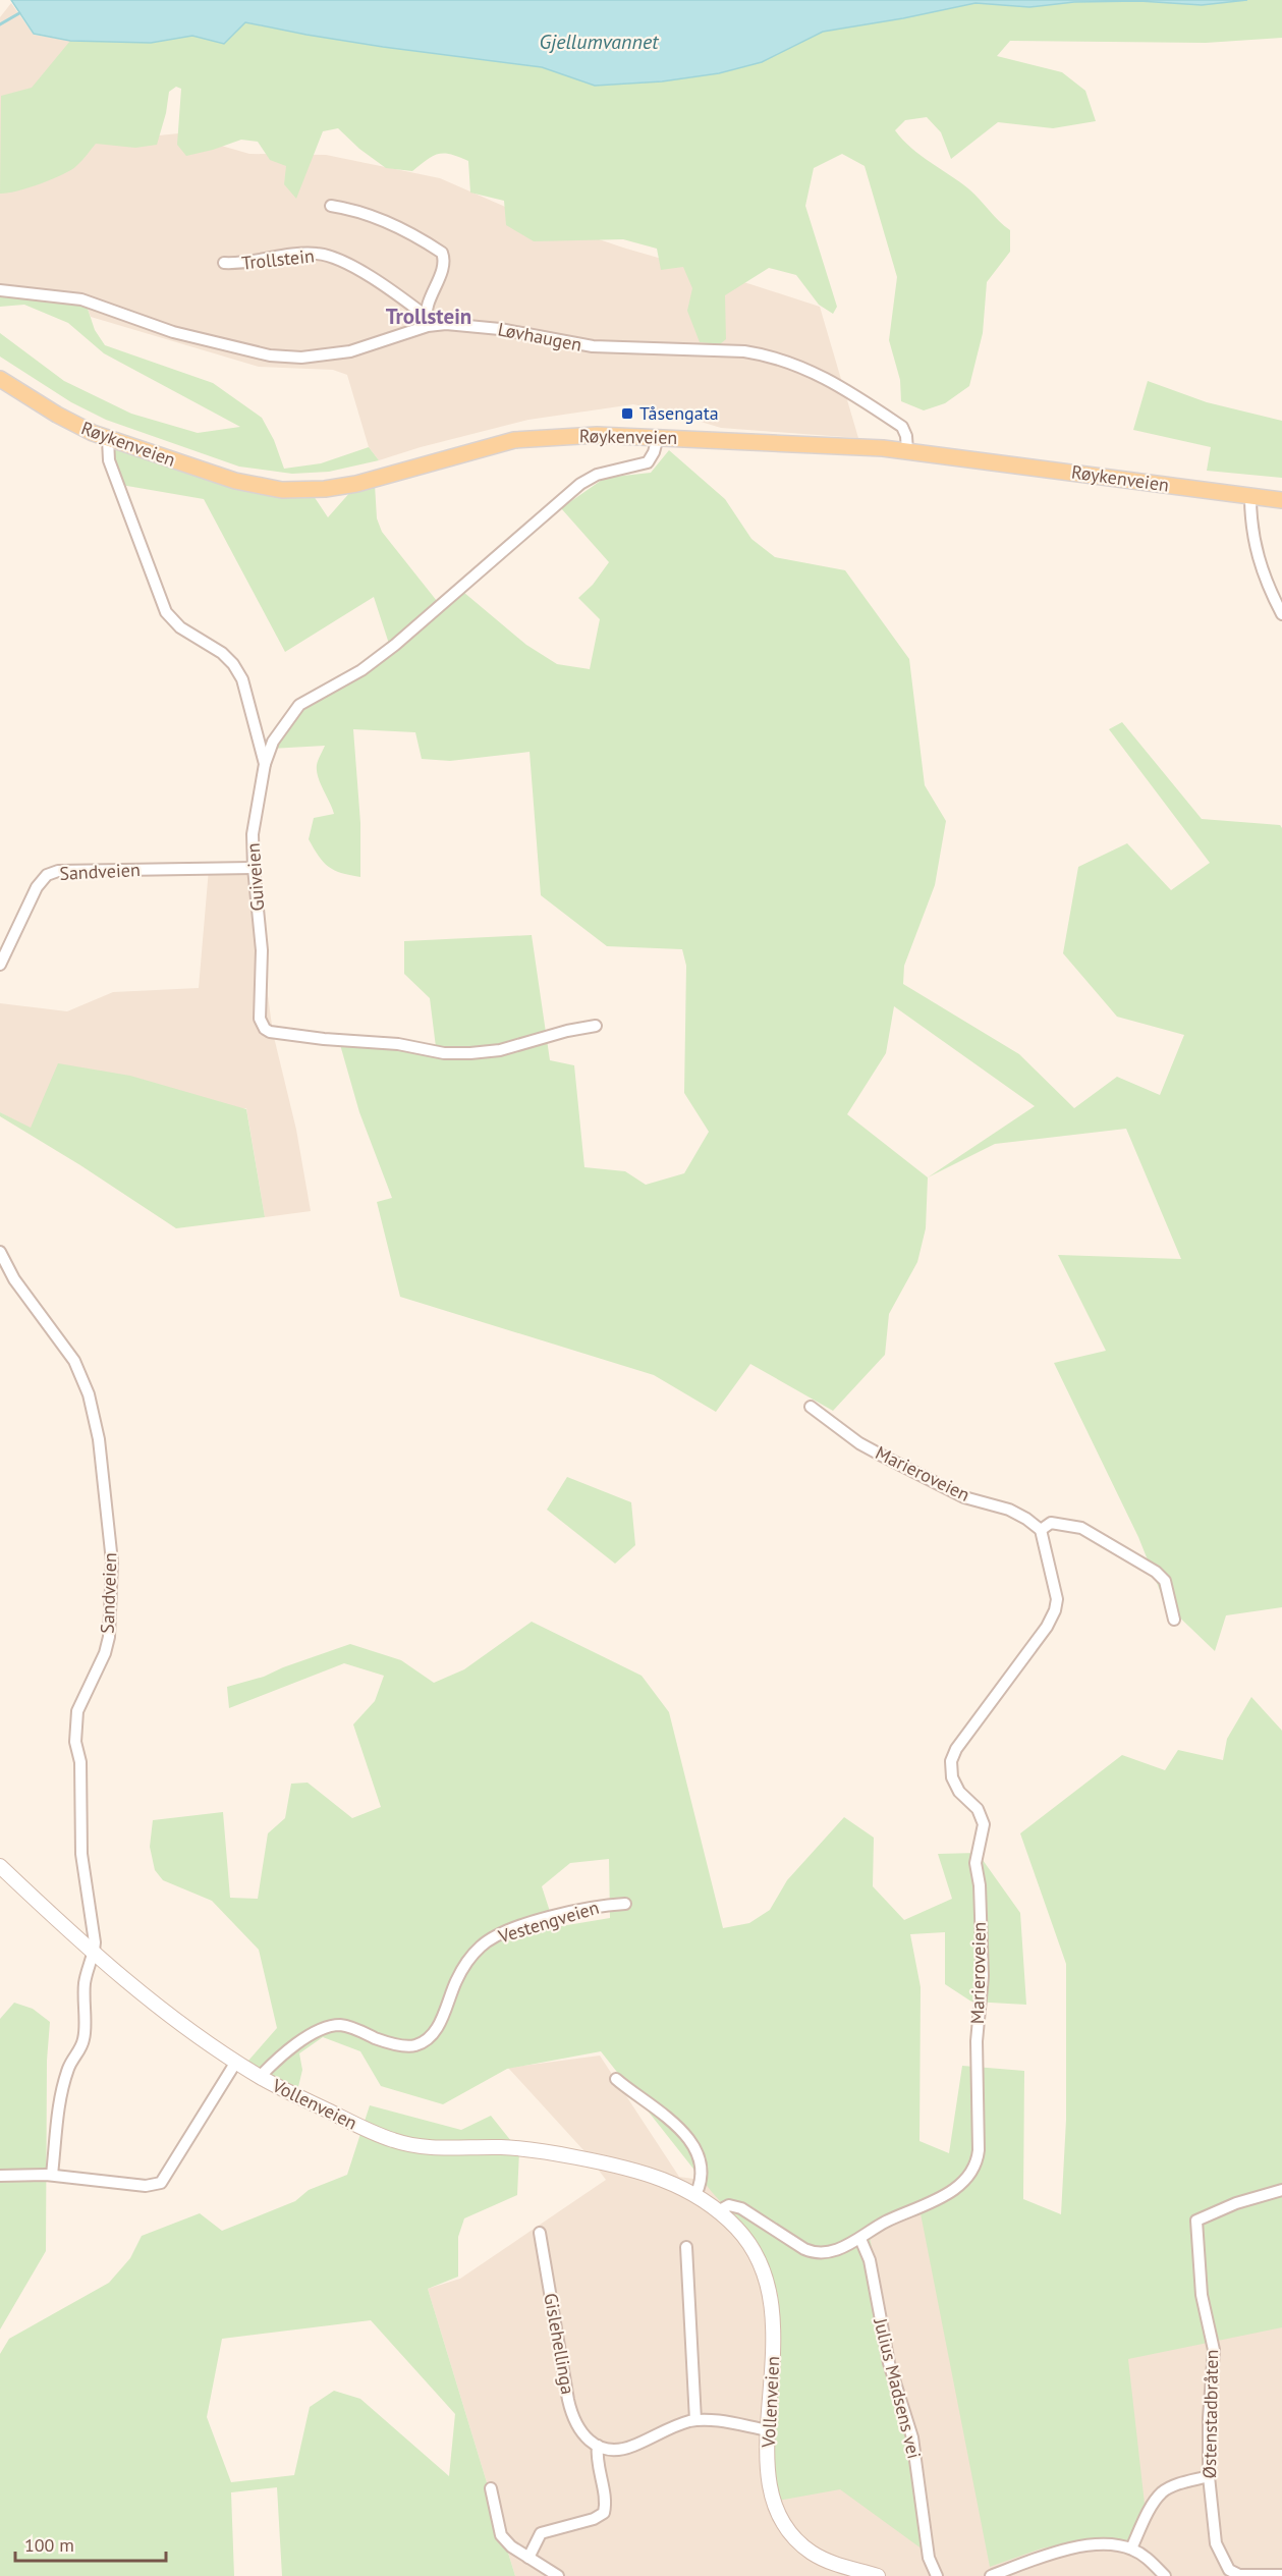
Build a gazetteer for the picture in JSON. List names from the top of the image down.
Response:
{
  "streets": {
    "main road": ["Røykenveien", "Vollenveien"],
    "street": [
      "Trollstein",
      "Løvhaugen",
      "Sandveien",
      "Guiveien",
      "Marieroveien",
      "Vestengveien",
      "Gislehellinga",
      "Julius Madsens vei",
      "Østenstadbråten"
    ]
  },
  "crossings": [
    ["Trollstein", "Løvhaugen"],
    ["Løvhaugen", "Røykenveien"],
    ["Røykenveien", "Guiveien"],
    ["Sandveien", "Guiveien"],
    ["Sandveien", "Vollenveien"],
    ["Marieroveien", "Vollenveien"],
    ["Marieroveien", "Julius Madsens vei"],
    ["Vestengveien", "Vollenveien"]
  ],
  "districts": ["Trollstein"],
  "water": ["Gjellumvannet"],
  "places": {
    "transit": ["Tåsengata"]
  },
  "scale_bar": "100 m"
}
